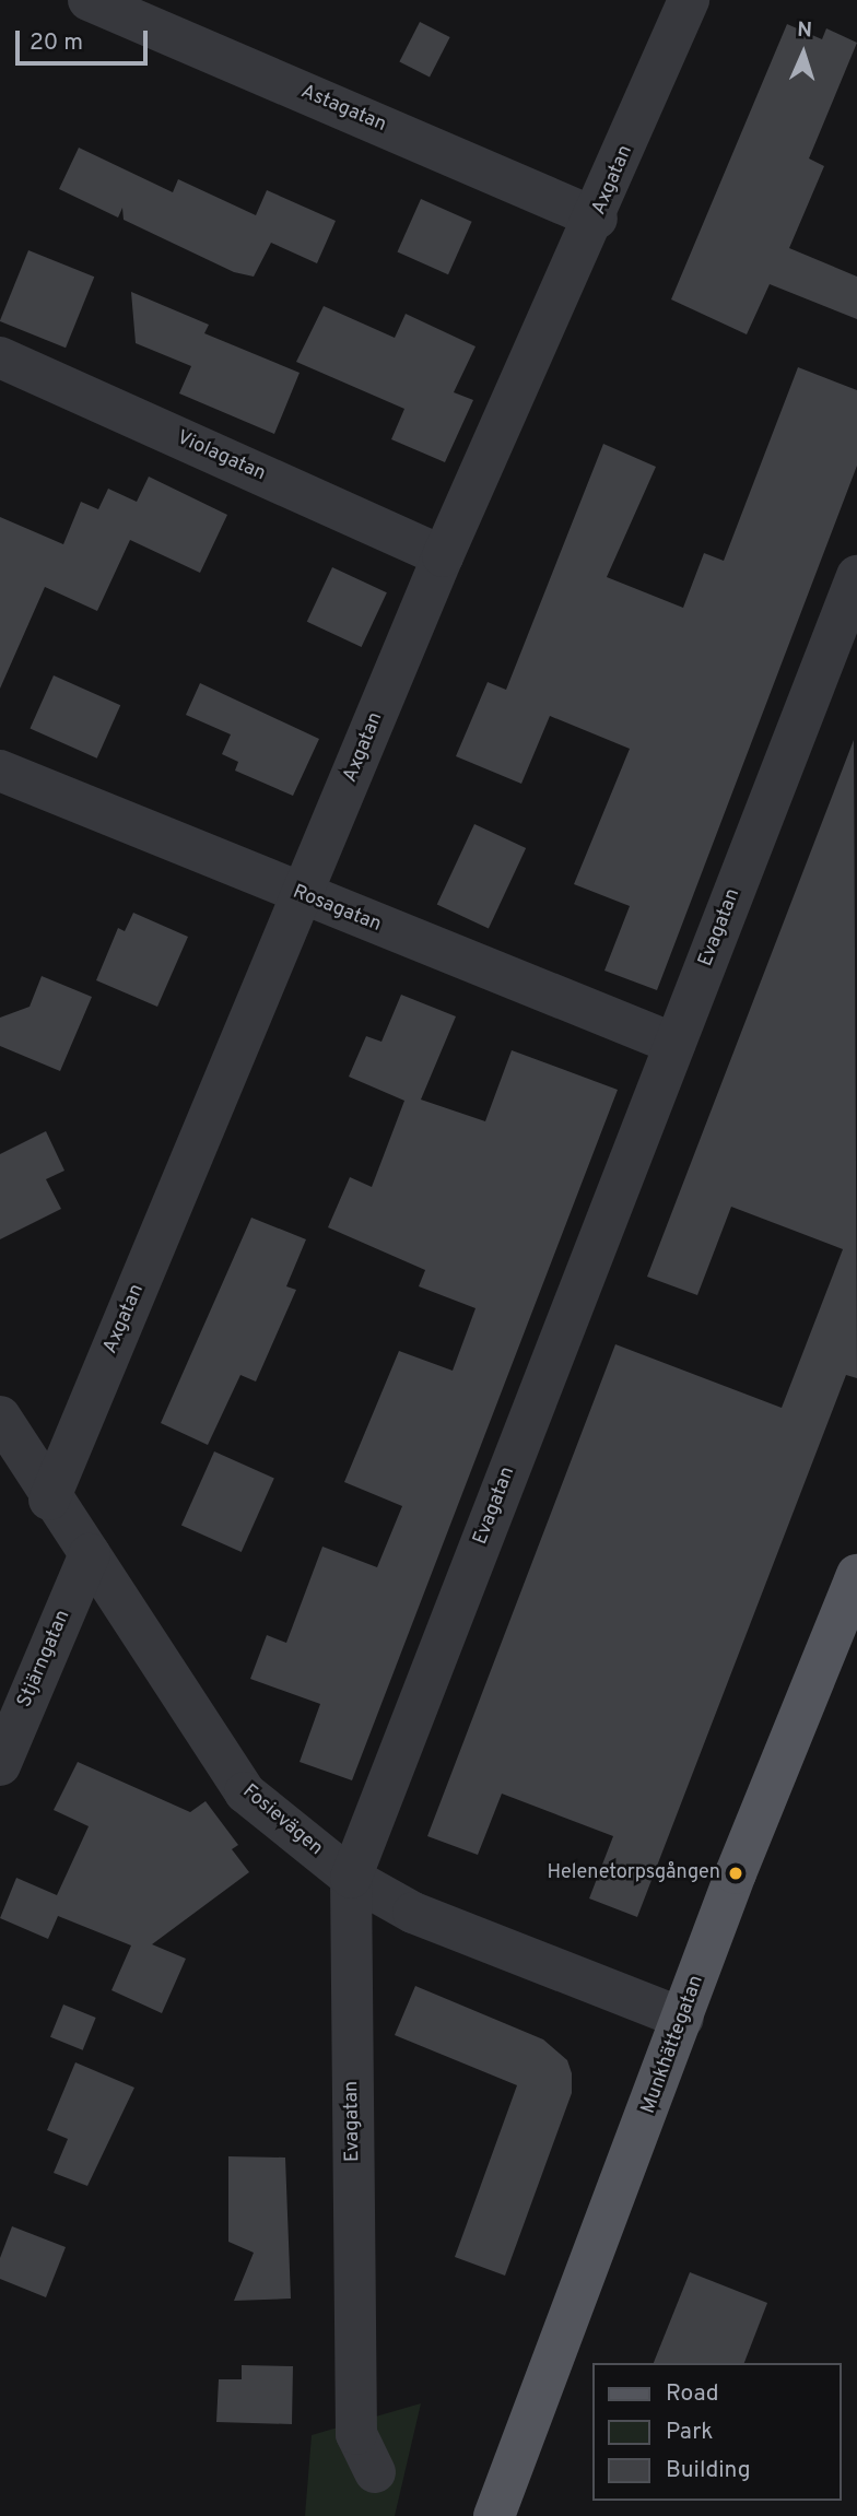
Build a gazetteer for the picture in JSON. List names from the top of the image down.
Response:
{
  "streets": {
    "main road": ["Munkhättegatan"],
    "street": [
      "Astagatan",
      "Axgatan",
      "Violagatan",
      "Rosagatan",
      "Evagatan",
      "Stjärngatan",
      "Fosievägen"
    ]
  },
  "crossings": [
    ["Astagatan", "Axgatan"],
    ["Axgatan", "Violagatan"],
    ["Axgatan", "Rosagatan"],
    ["Axgatan", "Fosievägen"],
    ["Rosagatan", "Evagatan"],
    ["Evagatan", "Fosievägen"],
    ["Stjärngatan", "Fosievägen"],
    ["Fosievägen", "Munkhättegatan"]
  ],
  "places": ["Helenetorpsgången"],
  "legend": ["Road", "Park", "Building"],
  "scale_bar": "20 m",
  "north": "top"
}
